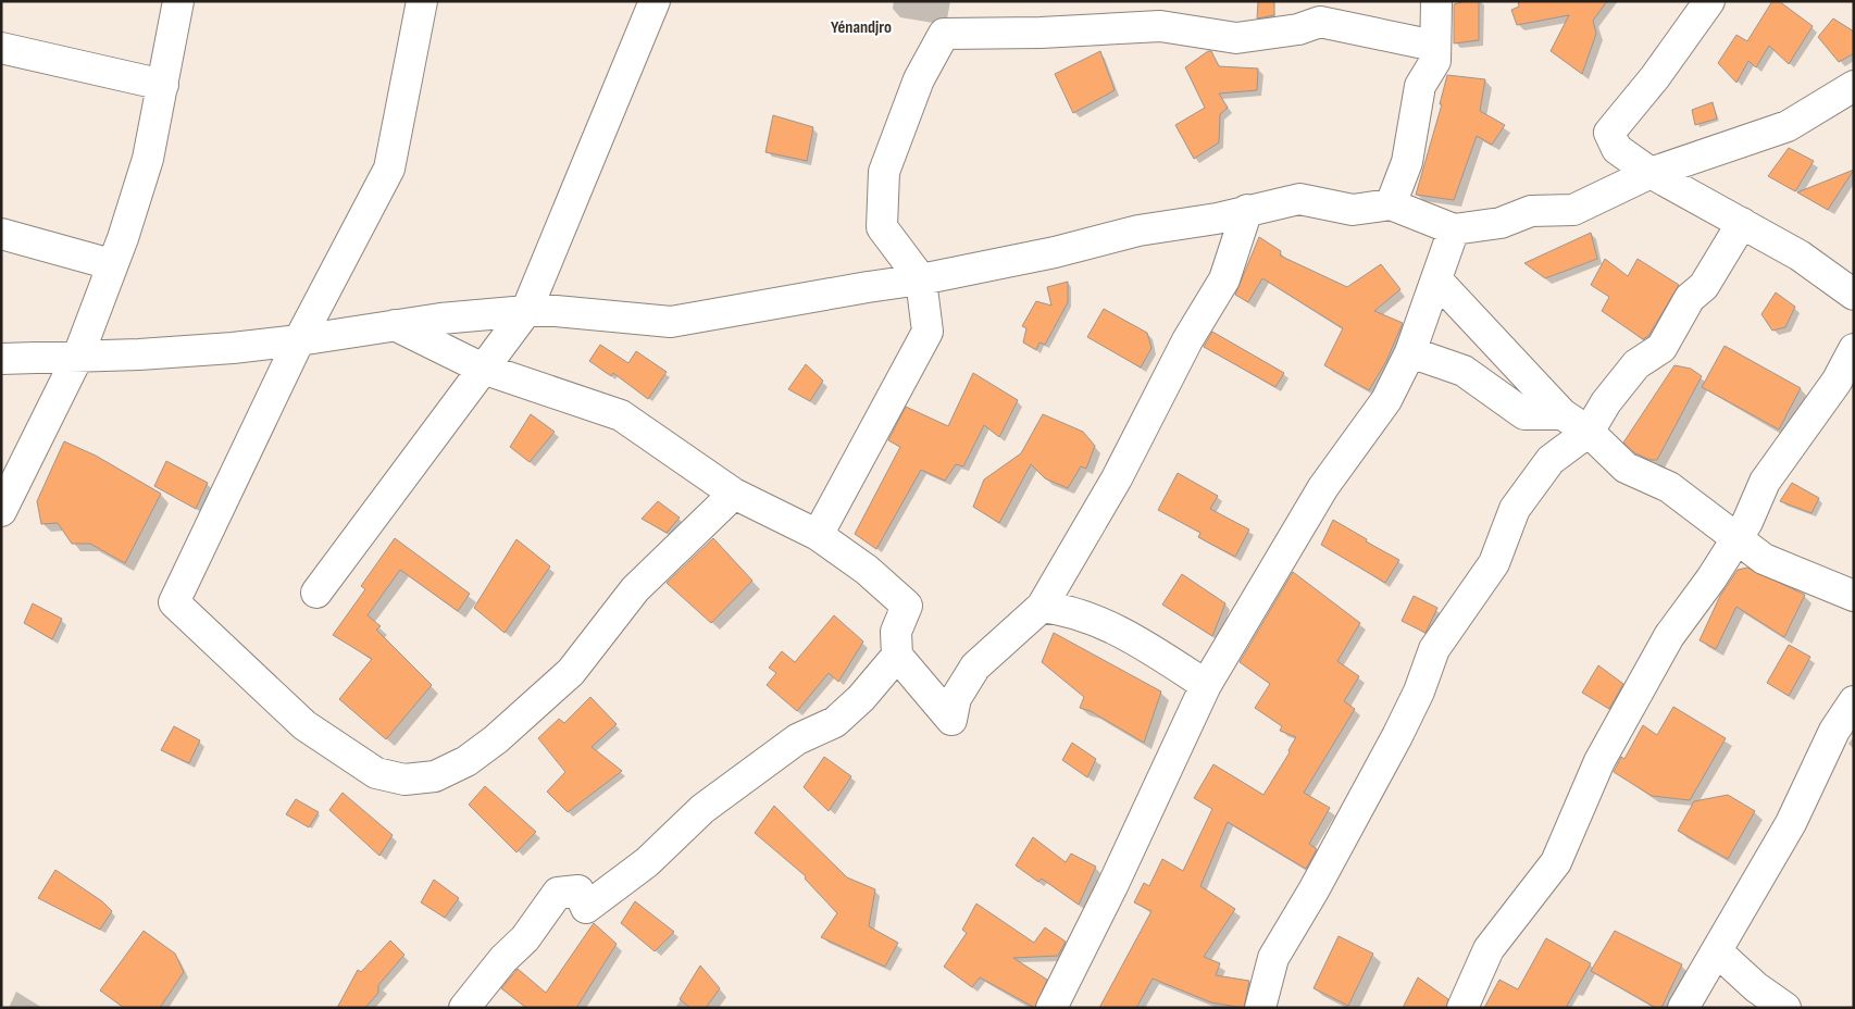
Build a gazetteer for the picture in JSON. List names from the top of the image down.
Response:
{
  "districts": ["Yénandjro"]
}
